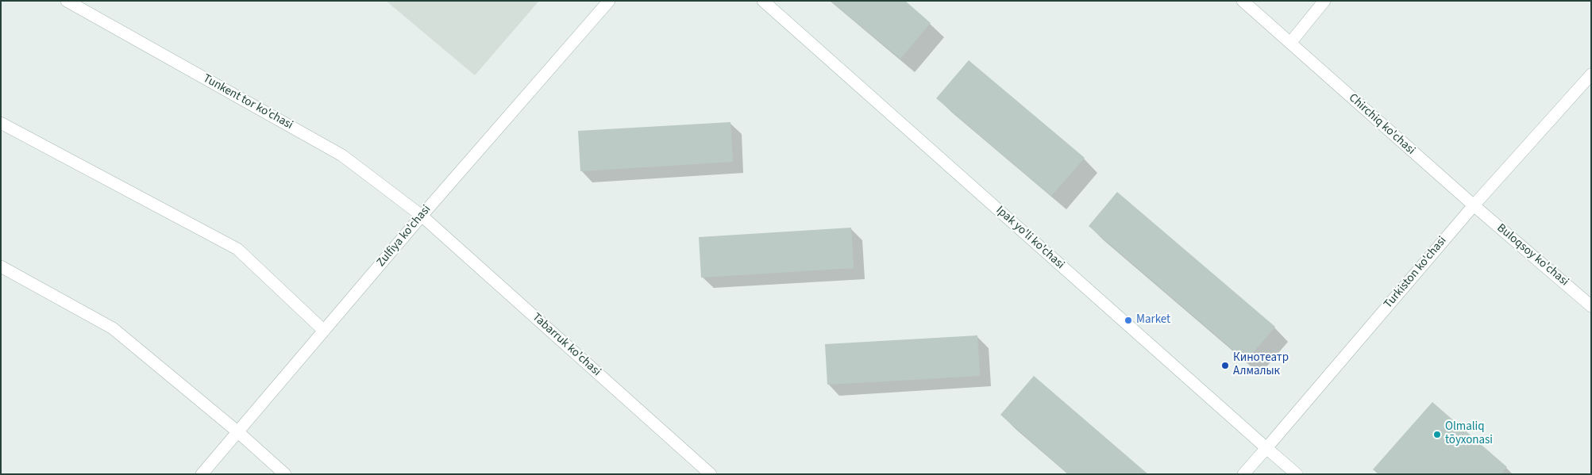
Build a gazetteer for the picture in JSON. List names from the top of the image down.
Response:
{
  "streets": {
    "street": [
      "Tunkent tor ko'chasi",
      "Chirchiq ko'chasi",
      "Zulfiya ko'chasi",
      "Ipak yo'li ko'chasi",
      "Buloqsoy ko'chasi",
      "Turkiston ko'chasi",
      "Tabarruk ko'chasi"
    ]
  },
  "crossings": [
    ["Tunkent tor ko'chasi", "Zulfiya ko'chasi"],
    ["Tunkent tor ko'chasi", "Tabarruk ko'chasi"],
    ["Chirchiq ko'chasi", "Buloqsoy ko'chasi"],
    ["Chirchiq ko'chasi", "Turkiston ko'chasi"],
    ["Zulfiya ko'chasi", "Tabarruk ko'chasi"],
    ["Ipak yo'li ko'chasi", "Turkiston ko'chasi"],
    ["Buloqsoy ko'chasi", "Turkiston ko'chasi"]
  ],
  "places": ["Market", "Кинотеатр Алмалык", "Olmaliq tõyxonasi"]
}
